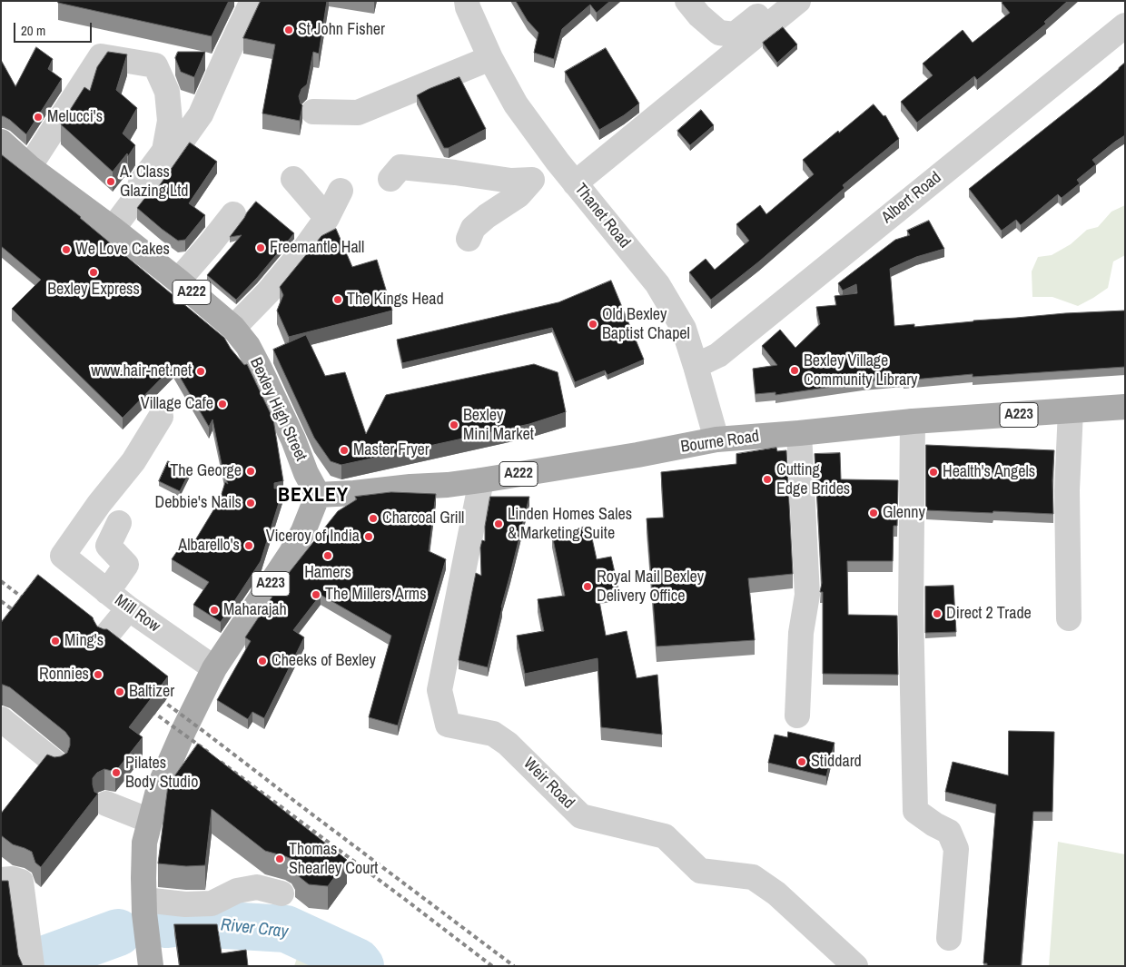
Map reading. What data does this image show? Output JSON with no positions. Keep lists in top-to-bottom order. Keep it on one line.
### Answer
{"streets":{"main road":["A222","Bexley High Street","A223","Bourne Road"],"street":["Albert Road","Thanet Road","Mill Row","Weir Road"]},"crossings":[["Albert Road","Thanet Road"],["Thanet Road","Bourne Road"],["Bexley High Street","A223"],["Bexley High Street","Bourne Road"],["A223","Bourne Road"],["A223","Mill Row"],["Bourne Road","Weir Road"]],"districts":["BEXLEY"],"water":["River Cray"],"places":["St John Fisher","Melucci's","A. Class Glazing Ltd","Freemantle Hall","We Love Cakes","Bexley Express","The Kings Head","Old Bexley Baptist Chapel","Bexley Village Community Library","www.hair-net.net","Village Cafe","Bexley Mini Market","Master Fryer","The George","Health's Angels","Cutting Edge Brides","Debbie's Nails","Glenny","Charcoal Grill","Linden Homes Sales & Marketing Suite","Viceroy of India","Albarello's","Hamers","Royal Mail Bexley Delivery Office","The Millers Arms","Maharajah","Direct 2 Trade","Ming's","Cheeks of Bexley","Ronnies","Baltizer","Stiddard","Pilates Body Studio","Thomas Shearley Court"],"scale_bar":"20 m"}
